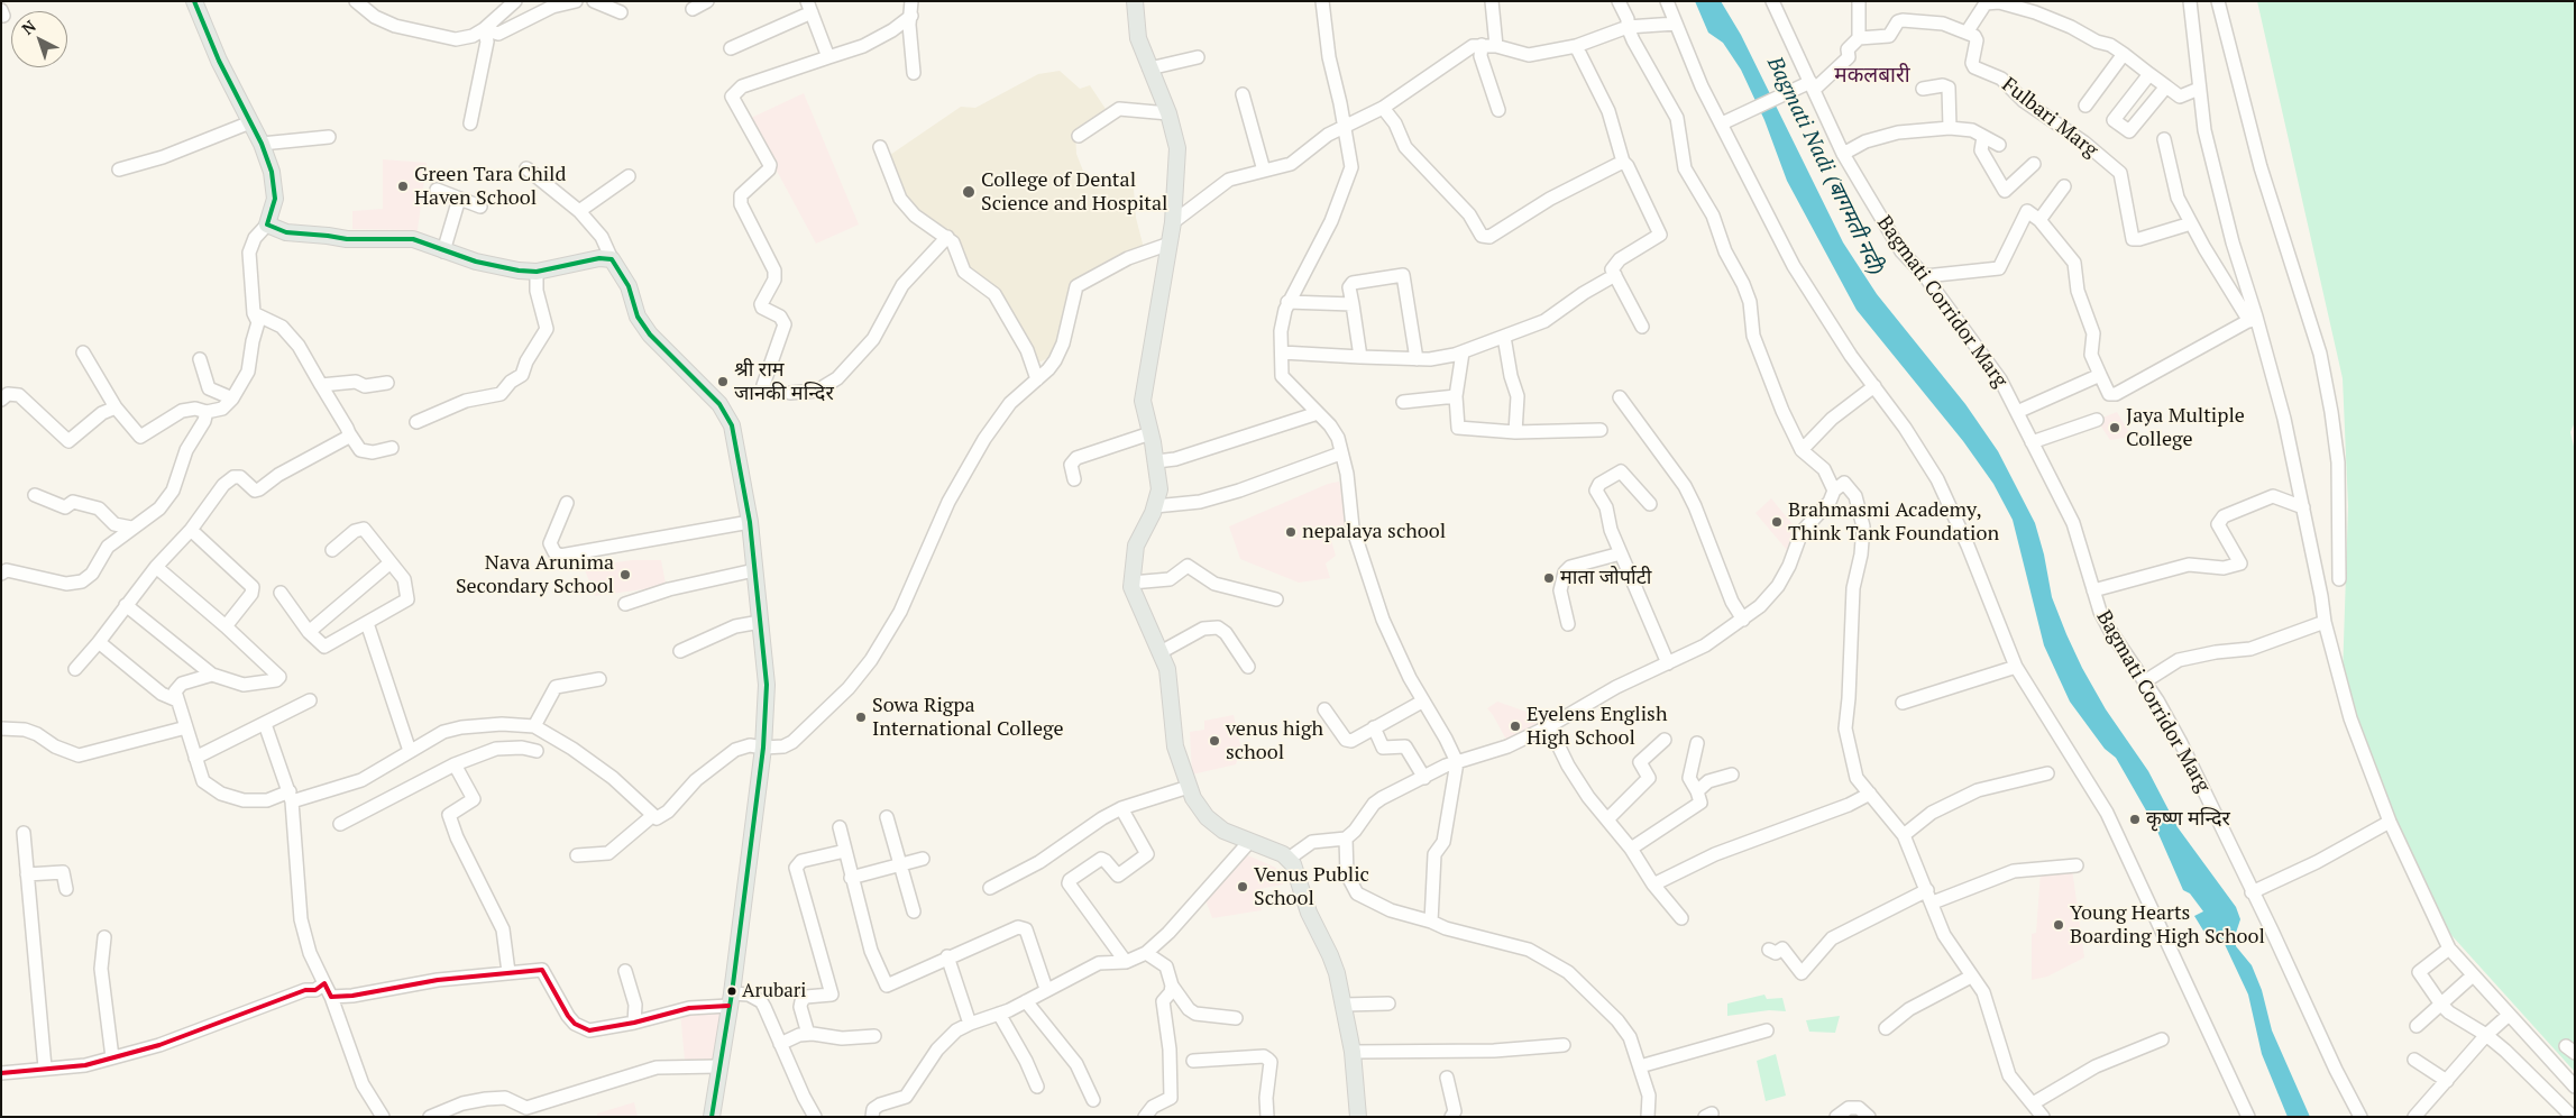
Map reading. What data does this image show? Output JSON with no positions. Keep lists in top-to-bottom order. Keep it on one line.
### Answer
{"streets":{"street":["Fulbari Marg","Bagmati Corridor Marg"]},"districts":["मकलबारी"],"water":["Bagmati Nadi (बागमती नदी)"],"places":["Green Tara Child Haven School","College of Dental Science and Hospital","श्री राम जानकी मन्दिर","Jaya Multiple College","Brahmasmi Academy, Think Tank Foundation","nepalaya school","Nava Arunima Secondary School","माता जोर्पाटी","Sowa Rigpa International College","Eyelens English High School","venus high school","कृष्ण मन्दिर","Venus Public School","Young Hearts Boarding High School","Arubari"],"north":"top left"}
